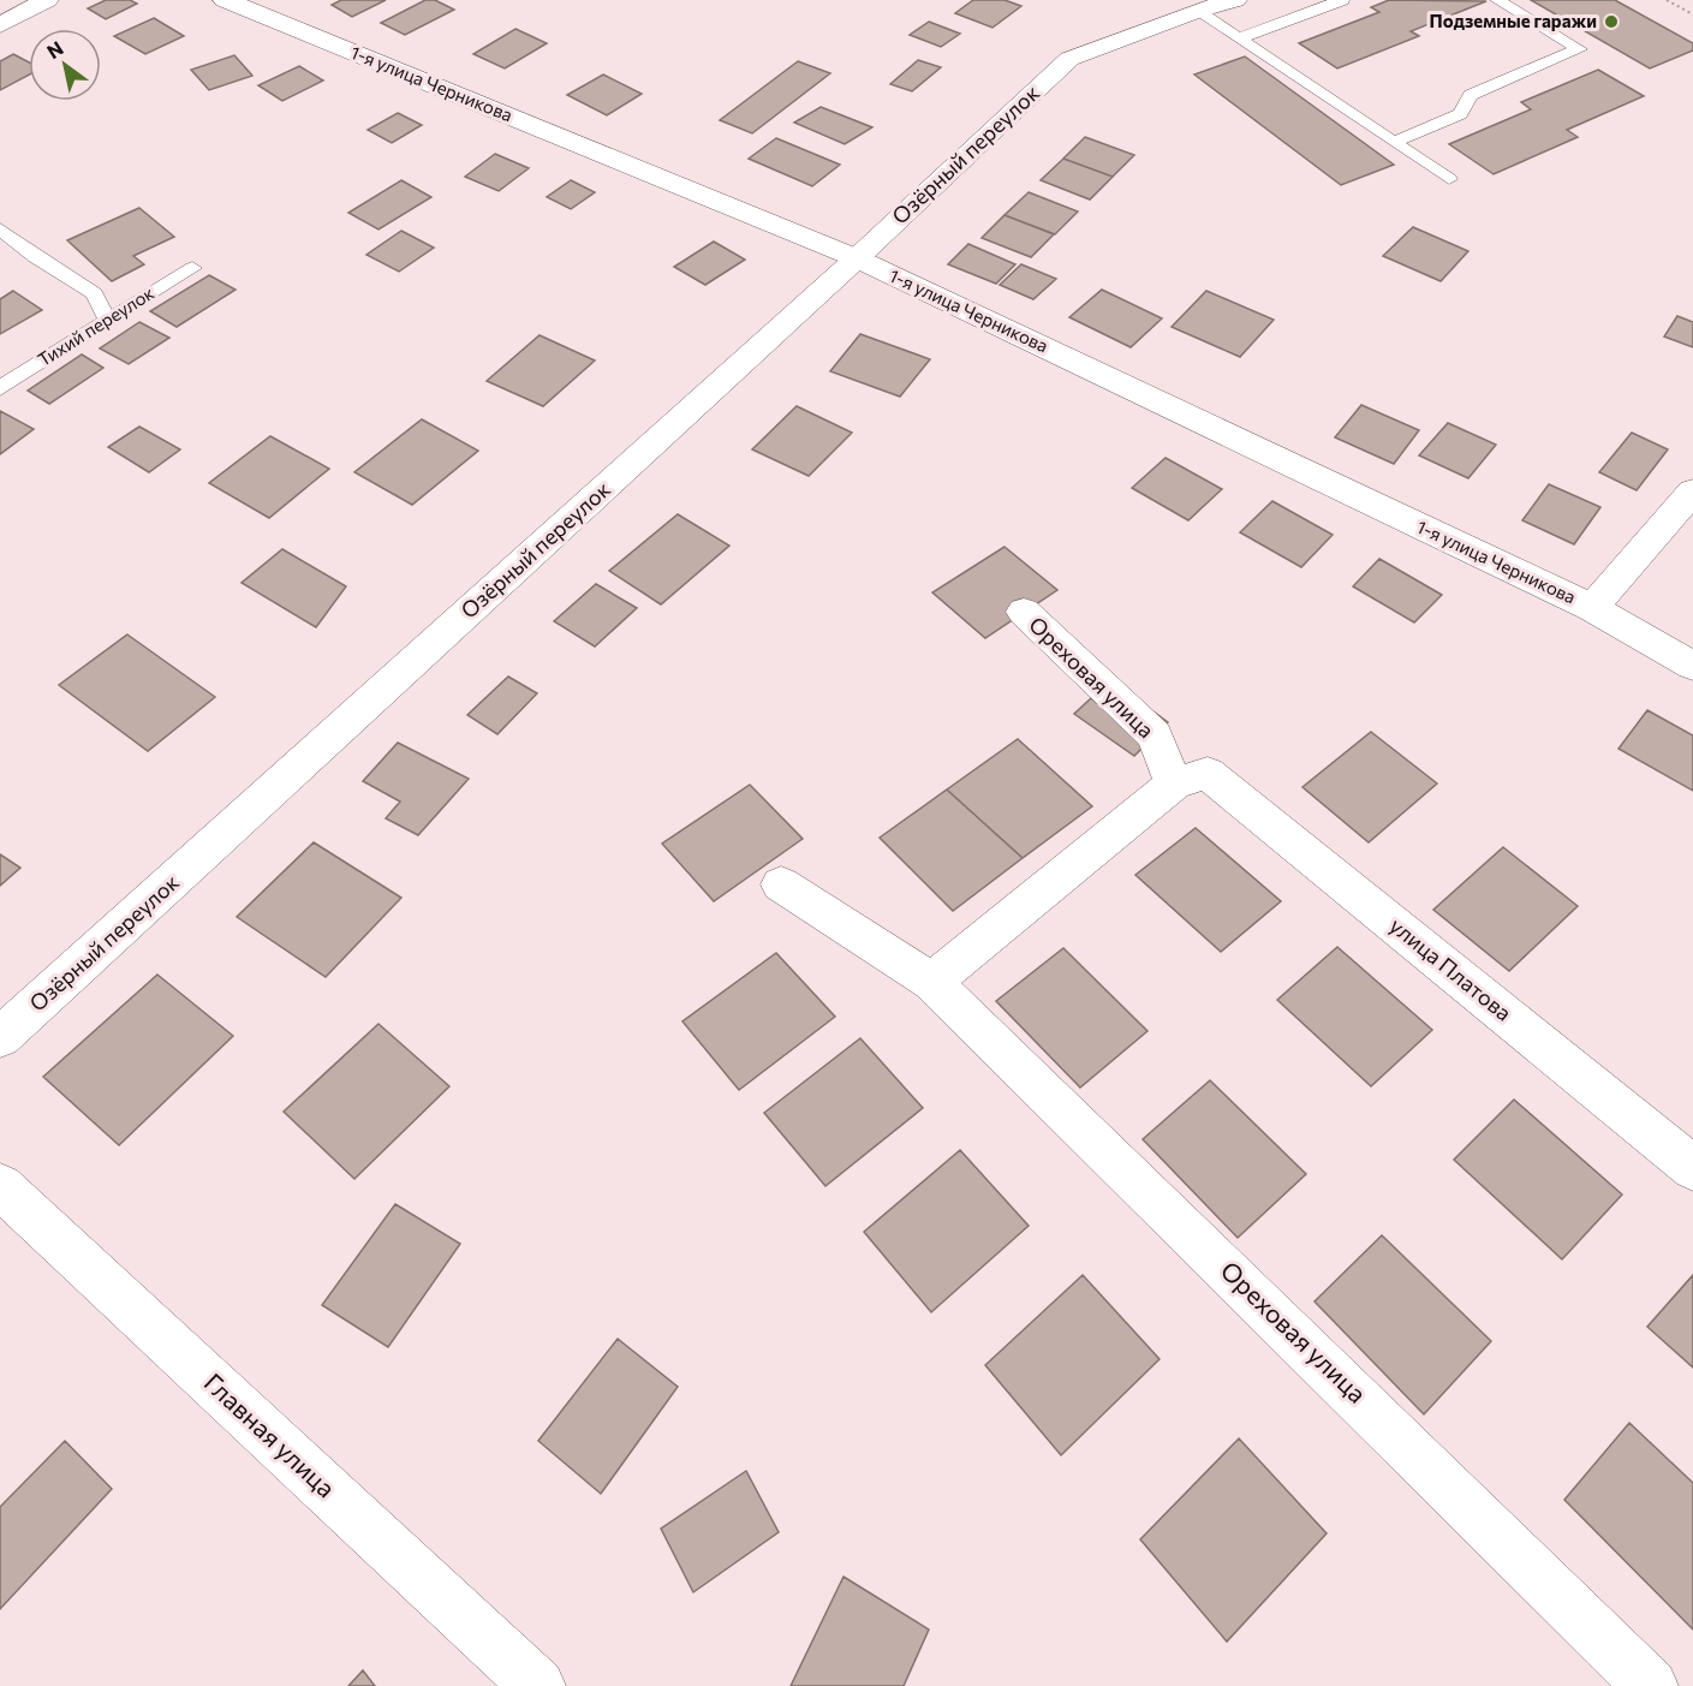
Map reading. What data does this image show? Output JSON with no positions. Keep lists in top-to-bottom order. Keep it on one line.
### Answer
{"streets":{"street":["1-я улица Черникова","Озёрный переулок","Ореховая улица","улица Платова","Главная улица"],"lane":["Тихий переулок"]},"crossings":[["1-я улица Черникова","Озёрный переулок"],["Ореховая улица","улица Платова"]],"places":["Подземные гаражи"],"north":"top left"}
